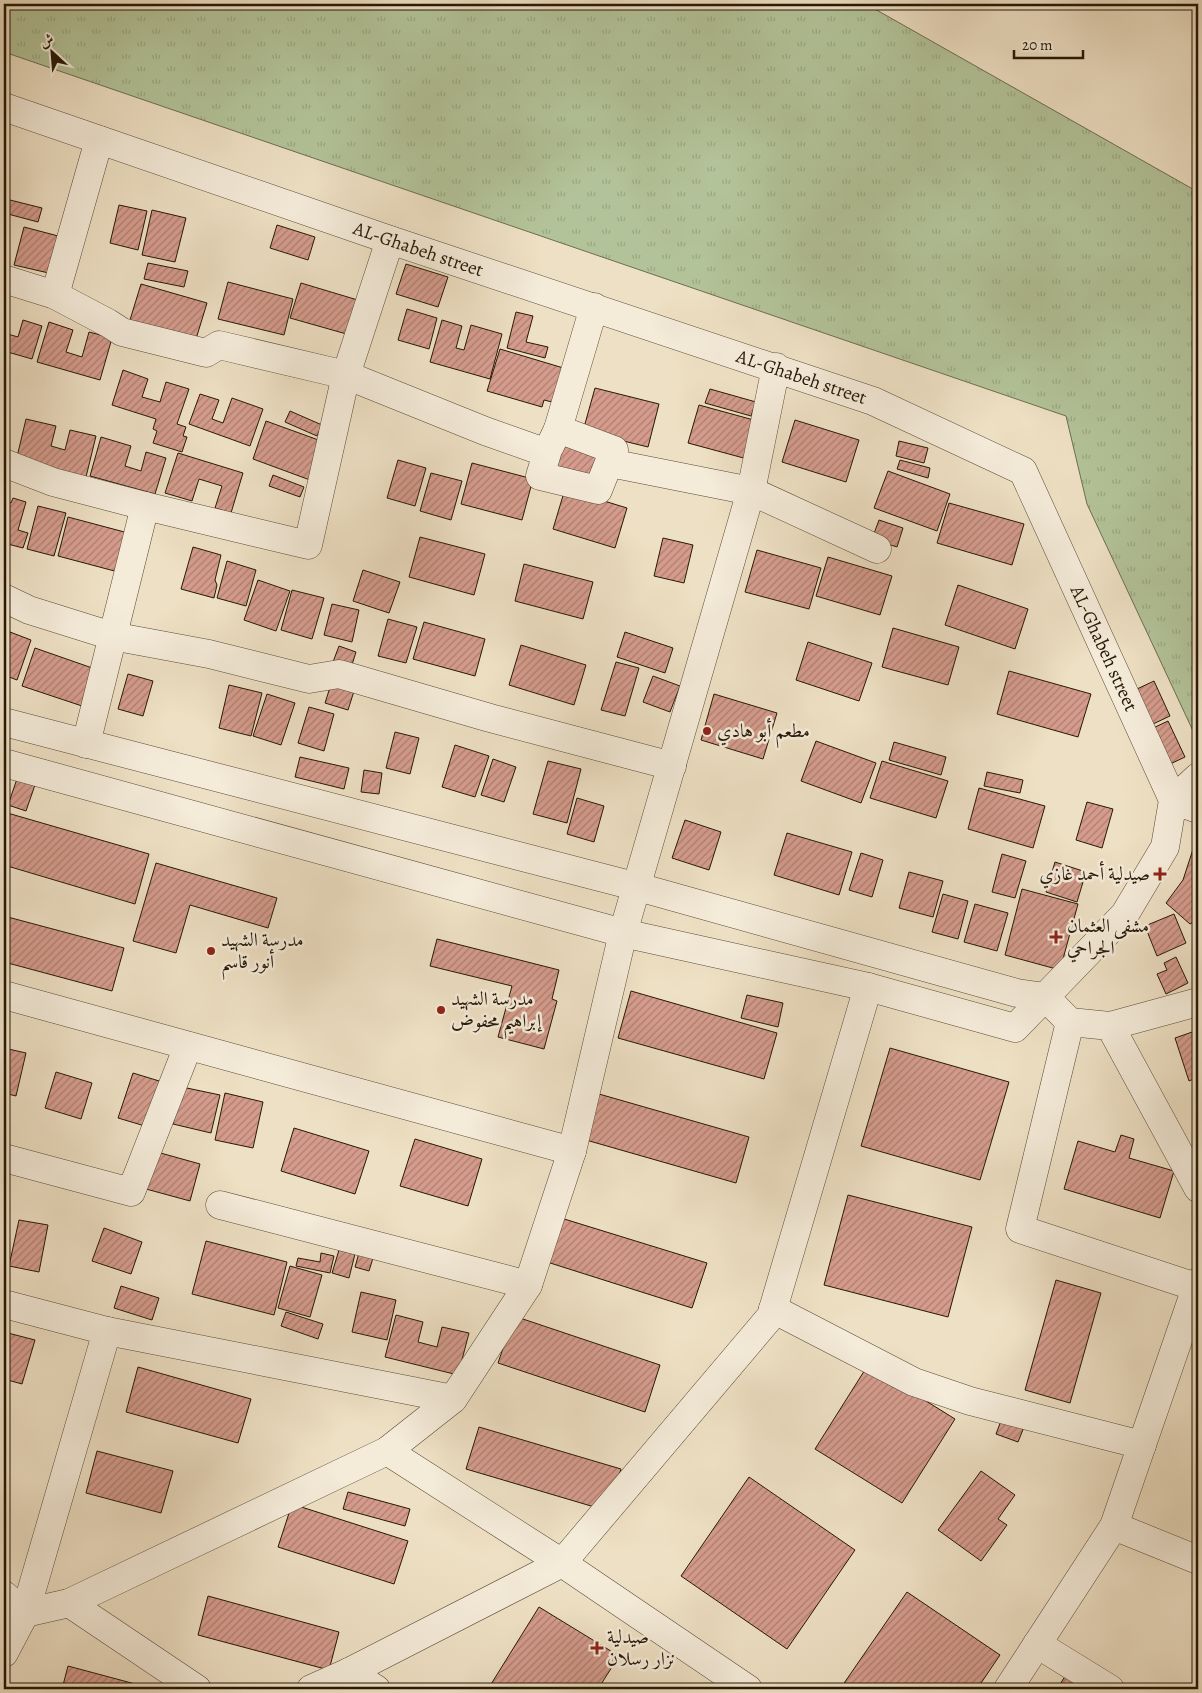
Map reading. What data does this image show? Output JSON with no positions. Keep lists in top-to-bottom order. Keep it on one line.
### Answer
{"streets":{"street":["AL-Ghabeh street"]},"places":{"other":["مطعم أبو هادي","مدرسة الشهيد أنور قاسم","مدرسة الشهيد إبراهيم محفوض"],"health":["صيدلية أحمد غازي","مشفى العثمان الجراحي","صيدلية نزار رسلان"]},"scale_bar":"20 m","north":"top left"}
